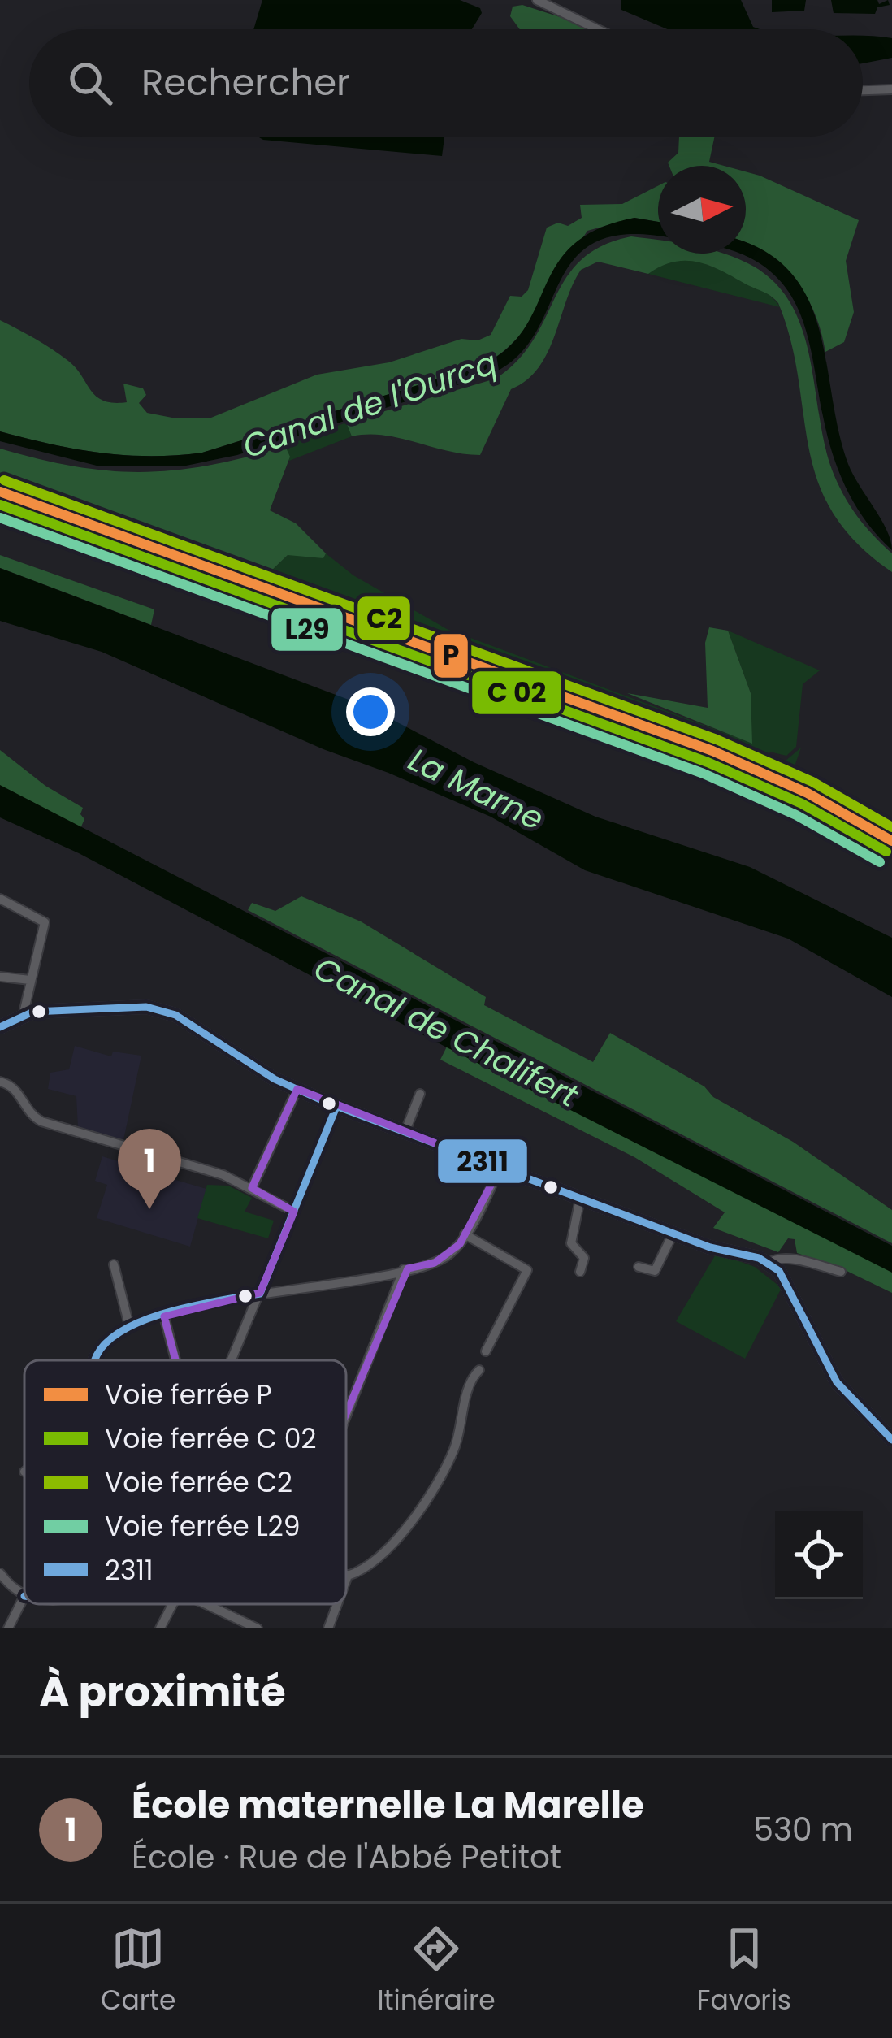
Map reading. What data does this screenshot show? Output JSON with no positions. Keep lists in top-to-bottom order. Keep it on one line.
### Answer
{"water":["Canal de l'Ourcq","La Marne","Canal de Chalifert"],"lines":["rail line C2","rail line P","rail line L29","transit line 2311"],"legend":["Voie ferrée P","Voie ferrée C 02","Voie ferrée C2","Voie ferrée L29","2311"],"north":"right","page":{"search":"Rechercher","pins":"1","heading":"À proximité","list":[{"mark":"1","name":"École maternelle La Marelle","note":"École · Rue de l'Abbé Petitot","value":"530 m"}],"nav":["Carte","Itinéraire","Favoris"]}}
